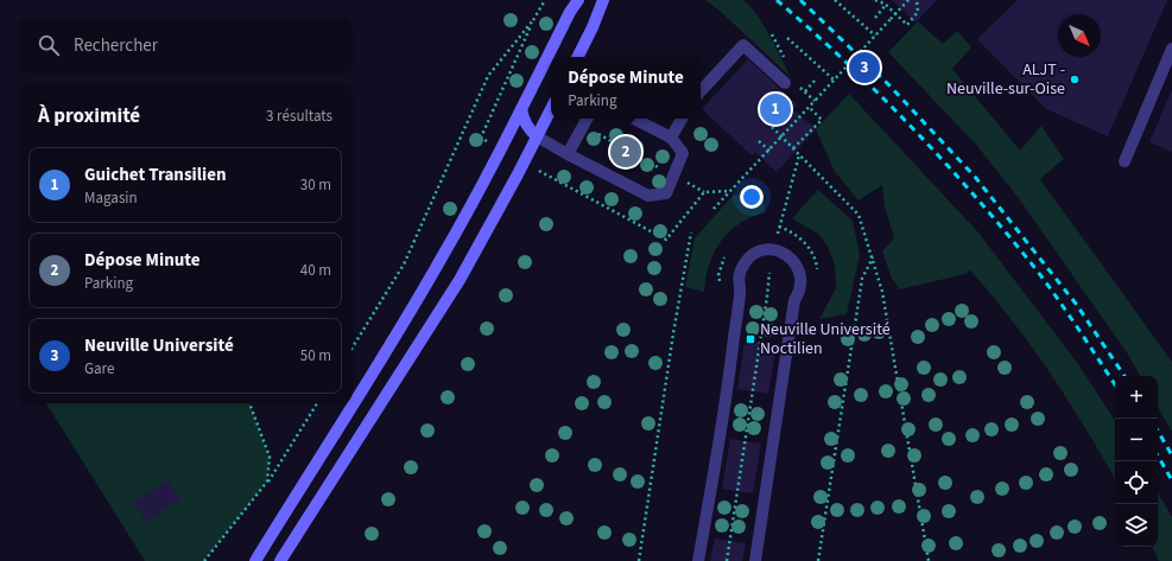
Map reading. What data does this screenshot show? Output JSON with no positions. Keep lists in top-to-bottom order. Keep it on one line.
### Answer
{"places":{"other":["ALJT - Neuville-sur-Oise"],"transit":["Neuville Université Noctilien"]},"north":"bottom right","page":{"search":"Rechercher","pins":["3","1","2"],"popup":["Dépose Minute","Parking"],"heading":["À proximité","3 résultats"],"list":[{"mark":"1","name":"Guichet Transilien","note":"Magasin","value":"30 m"},{"mark":"2","name":"Dépose Minute","note":"Parking","value":"40 m"},{"mark":"3","name":"Neuville Université","note":"Gare","value":"50 m"}],"map_buttons":["+","−"]}}
